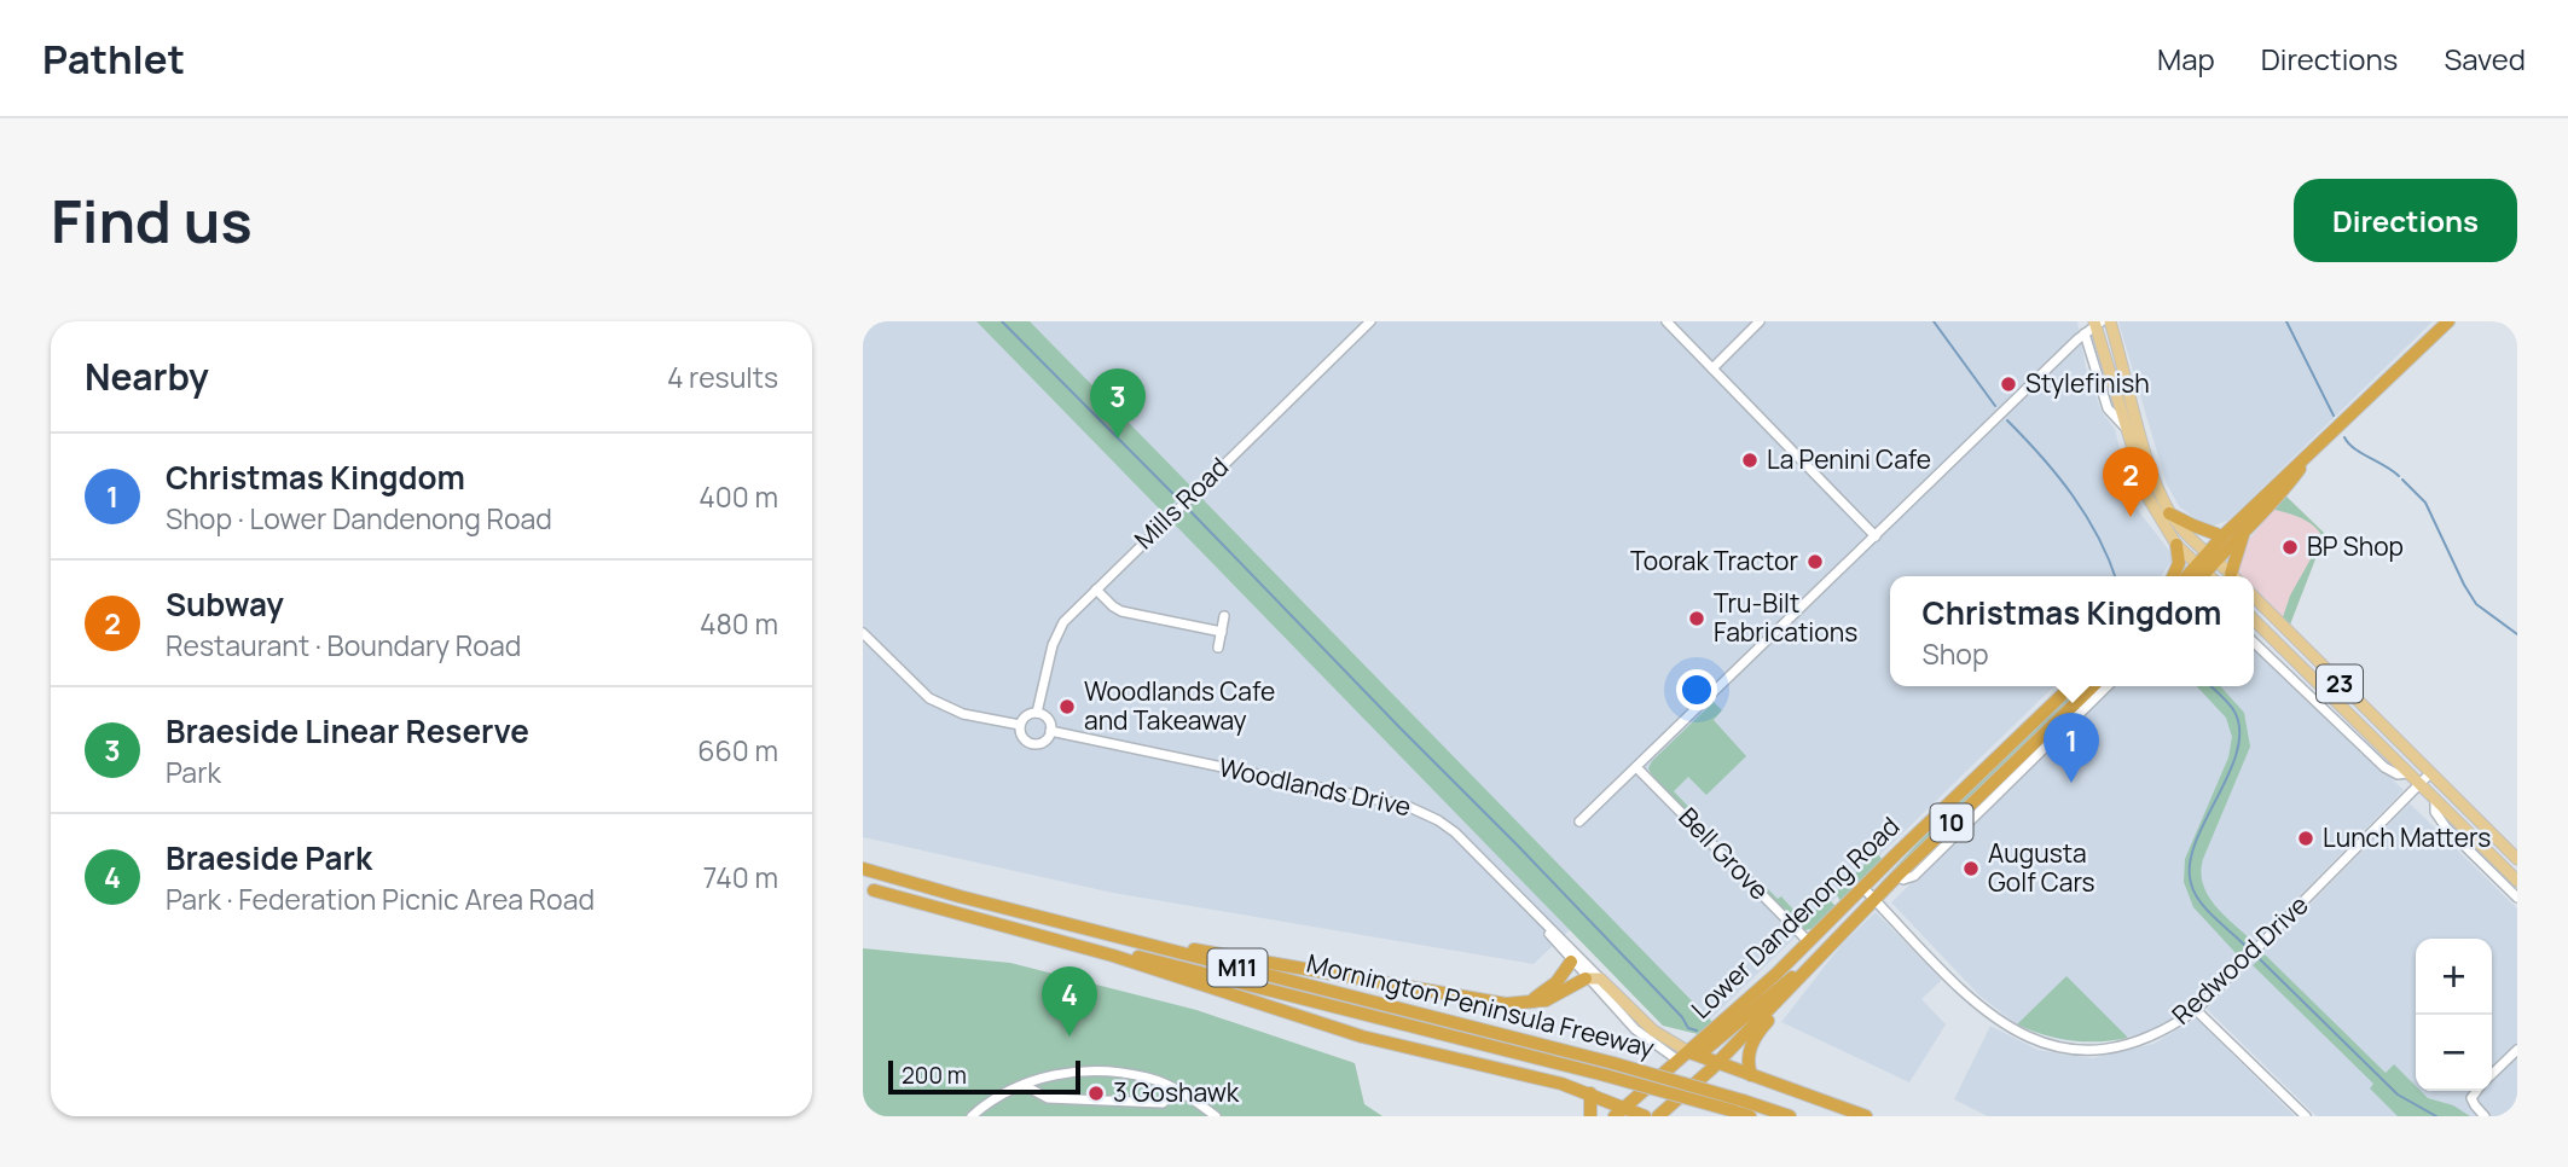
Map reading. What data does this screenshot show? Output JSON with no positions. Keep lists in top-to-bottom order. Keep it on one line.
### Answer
{"streets":{"highway":["10","Lower Dandenong Road","M11","Mornington Peninsula Freeway"],"main road":["23","Woodlands Drive"],"street":["Mills Road","Bell Grove","Redwood Drive"]},"crossings":[["Mills Road","Woodlands Drive"],["23","Redwood Drive"],["Woodlands Drive","Lower Dandenong Road"],["Bell Grove","Lower Dandenong Road"],["Lower Dandenong Road","Redwood Drive"]],"places":["Stylefinish","La Penini Cafe","BP Shop","Toorak Tractor","Tru-Bilt Fabrications","Woodlands Cafe and Takeaway","Lunch Matters","Augusta Golf Cars","3 Goshawk"],"scale_bar":"200 m","page":{"header":"Pathlet","nav":["Map","Directions","Saved"],"buttons":"Directions","title":"Find us","heading":["Nearby","4 results"],"pins":["3","2","1","4"],"list":[{"mark":"1","name":"Christmas Kingdom","note":"Shop · Lower Dandenong Road","value":"400 m"},{"mark":"2","name":"Subway","note":"Restaurant · Boundary Road","value":"480 m"},{"mark":"3","name":"Braeside Linear Reserve","note":"Park","value":"660 m"},{"mark":"4","name":"Braeside Park","note":"Park · Federation Picnic Area Road","value":"740 m"}],"popup":["Christmas Kingdom","Shop"],"map_buttons":["+","−"],"scale":"200 m"}}
